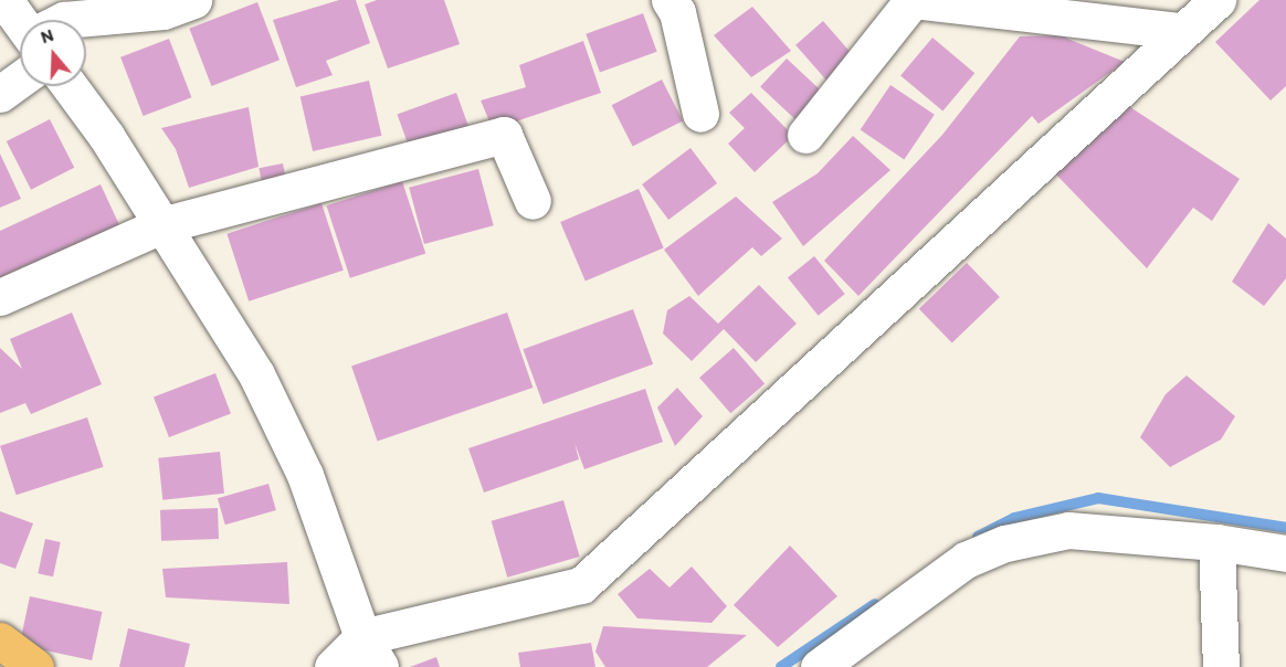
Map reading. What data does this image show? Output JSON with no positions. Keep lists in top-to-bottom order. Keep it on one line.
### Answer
{"north":"top"}
